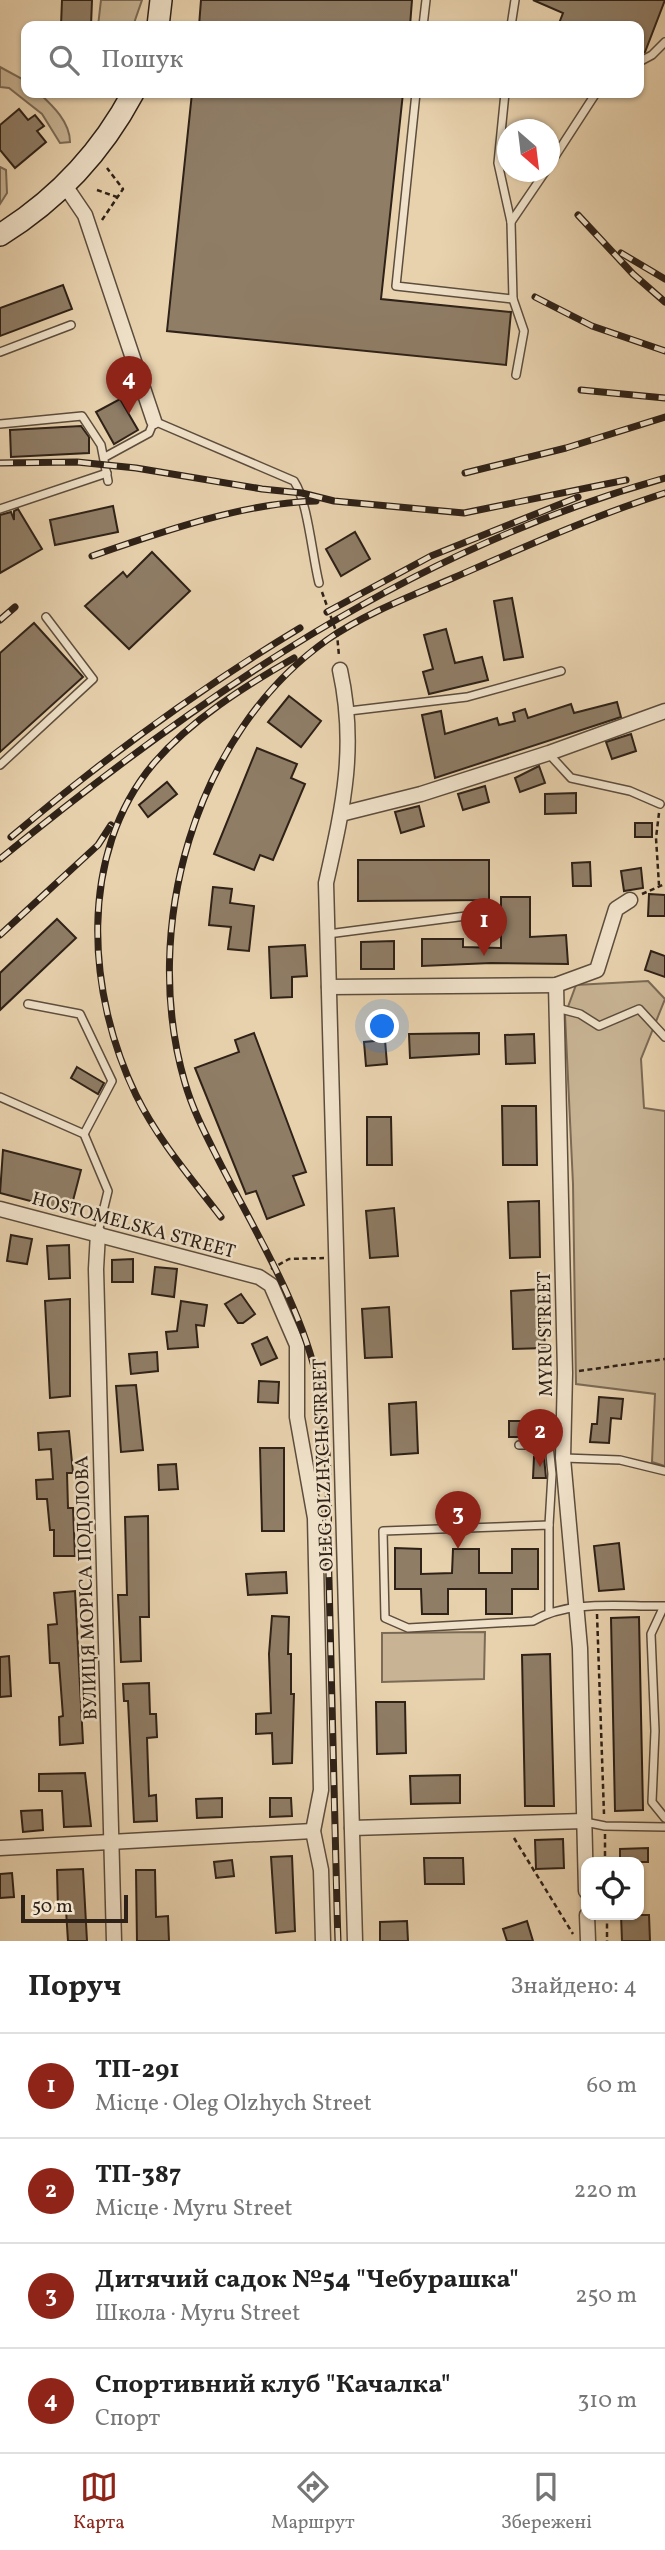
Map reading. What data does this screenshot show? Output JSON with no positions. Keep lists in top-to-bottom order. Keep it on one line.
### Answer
{"streets":{"street":["HOSTOMELSKA STREET","MYRU STREET","OLEG OLZHYCH STREET","ВУЛИЦЯ МОРІСА ПОДОЛОВА"]},"crossings":[["HOSTOMELSKA STREET","OLEG OLZHYCH STREET"],["HOSTOMELSKA STREET","ВУЛИЦЯ МОРІСА ПОДОЛОВА"]],"scale_bar":"50 m","north":"bottom right","page":{"search":"Пошук","pins":["4","1","2","3"],"scale":"50 m","heading":["Поруч","Знайдено: 4"],"list":[{"mark":"1","name":"ТП-291","note":"Місце · Oleg Olzhych Street","value":"60 m"},{"mark":"2","name":"ТП-387","note":"Місце · Myru Street","value":"220 m"},{"mark":"3","name":"Дитячий садок №54 \"Чебурашка\"","note":"Школа · Myru Street","value":"250 m"},{"mark":"4","name":"Спортивний клуб \"Качалка\"","note":"Спорт","value":"310 m"}],"nav":["Карта","Маршрут","Збережені"]}}
